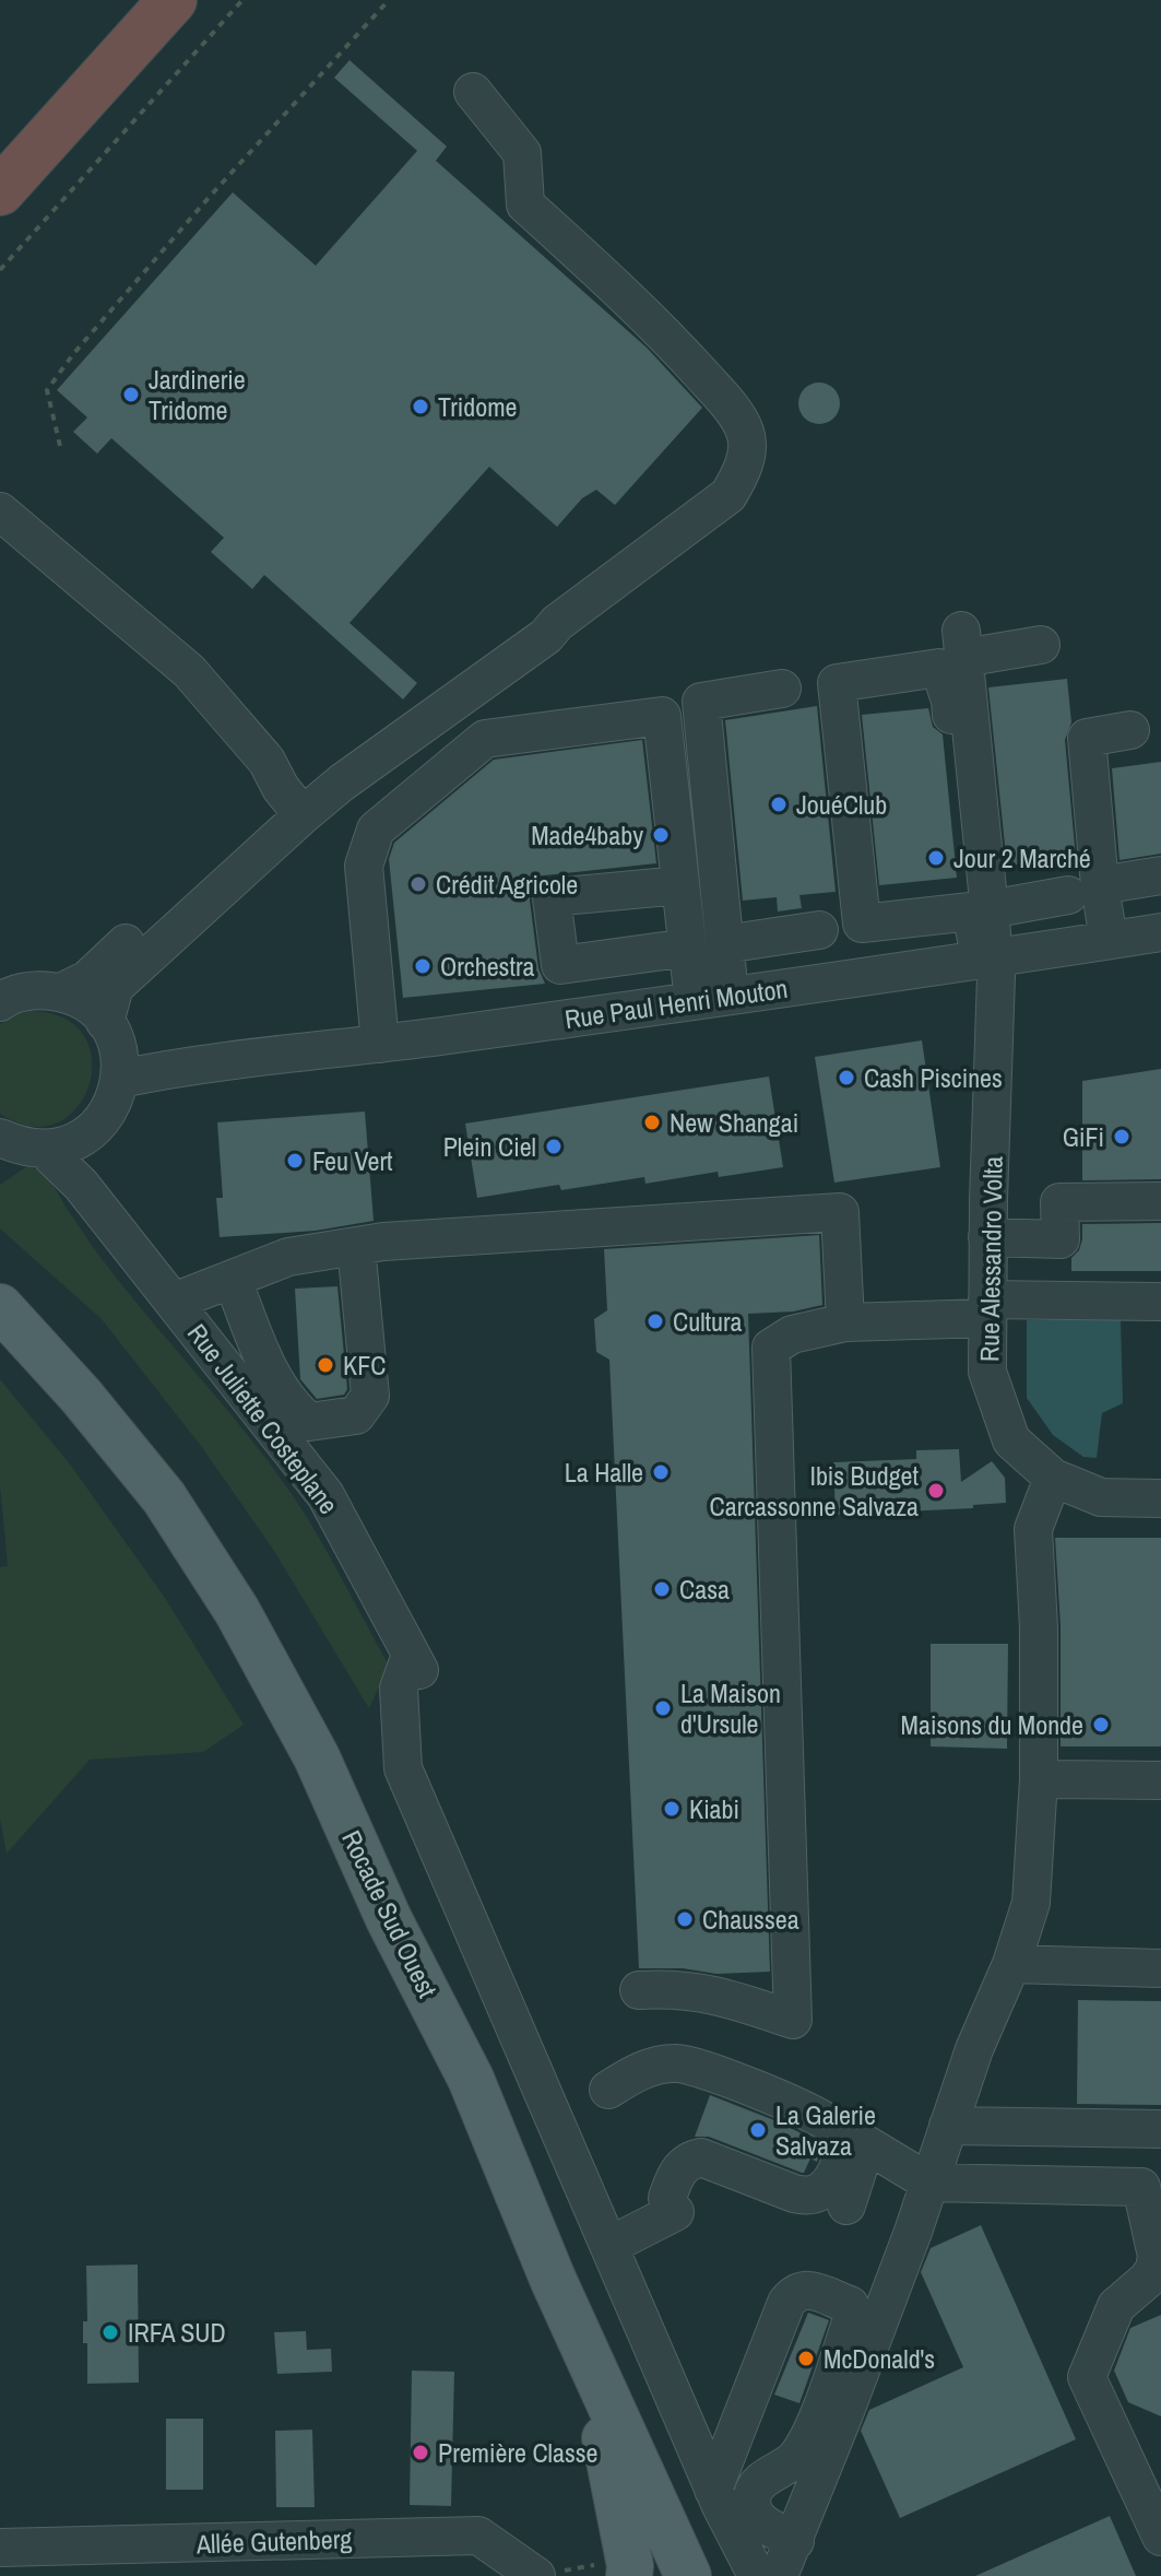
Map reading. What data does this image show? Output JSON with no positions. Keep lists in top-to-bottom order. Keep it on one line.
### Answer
{"streets":{"main road":["Rocade Sud Ouest"],"street":["Rue Paul Henri Mouton","Rue Alessandro Volta","Rue Juliette Costeplane","Allée Gutenberg"]},"crossings":[["Rue Paul Henri Mouton","Rue Alessandro Volta"]],"places":["Jardinerie Tridome","Tridome","JouéClub","Made4baby","Jour 2 Marché","Crédit Agricole","Orchestra","Cash Piscines","New Shangai","GiFi","Plein Ciel","Feu Vert","Cultura","KFC","La Halle","Ibis Budget Carcassonne Salvaza","Casa","La Maison d'Ursule","Maisons du Monde","Kiabi","Chaussea","La Galerie Salvaza","IRFA SUD","McDonald's","Première Classe"]}
